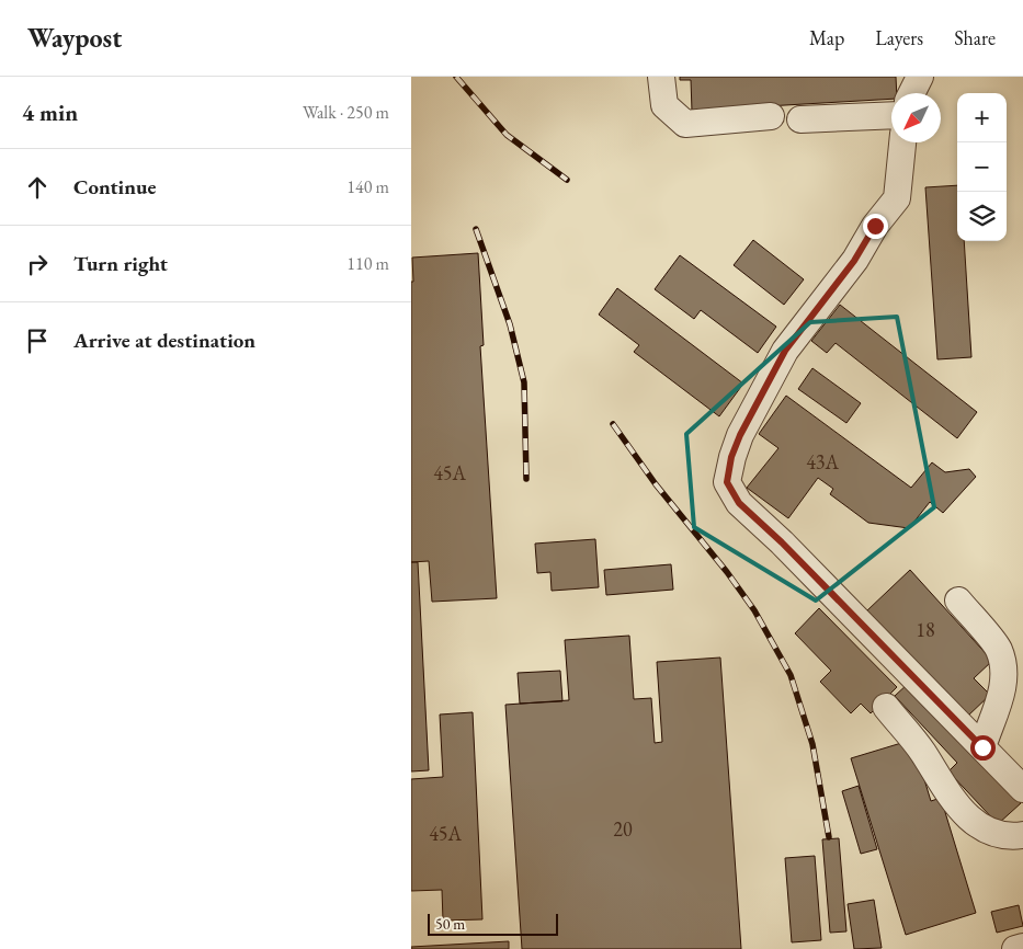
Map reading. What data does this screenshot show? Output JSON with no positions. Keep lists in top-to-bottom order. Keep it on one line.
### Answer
{"house_numbers":["43А","45А","18","20","45А"],"scale_bar":"50 m","north":"bottom left","page":{"header":"Waypost","nav":["Map","Layers","Share"],"heading":["4 min","Walk · 250 m"],"map_buttons":["+","−"],"list":[["Continue","140 m"],["Turn right","110 m"],"Arrive at destination"],"scale":"50 m"}}
